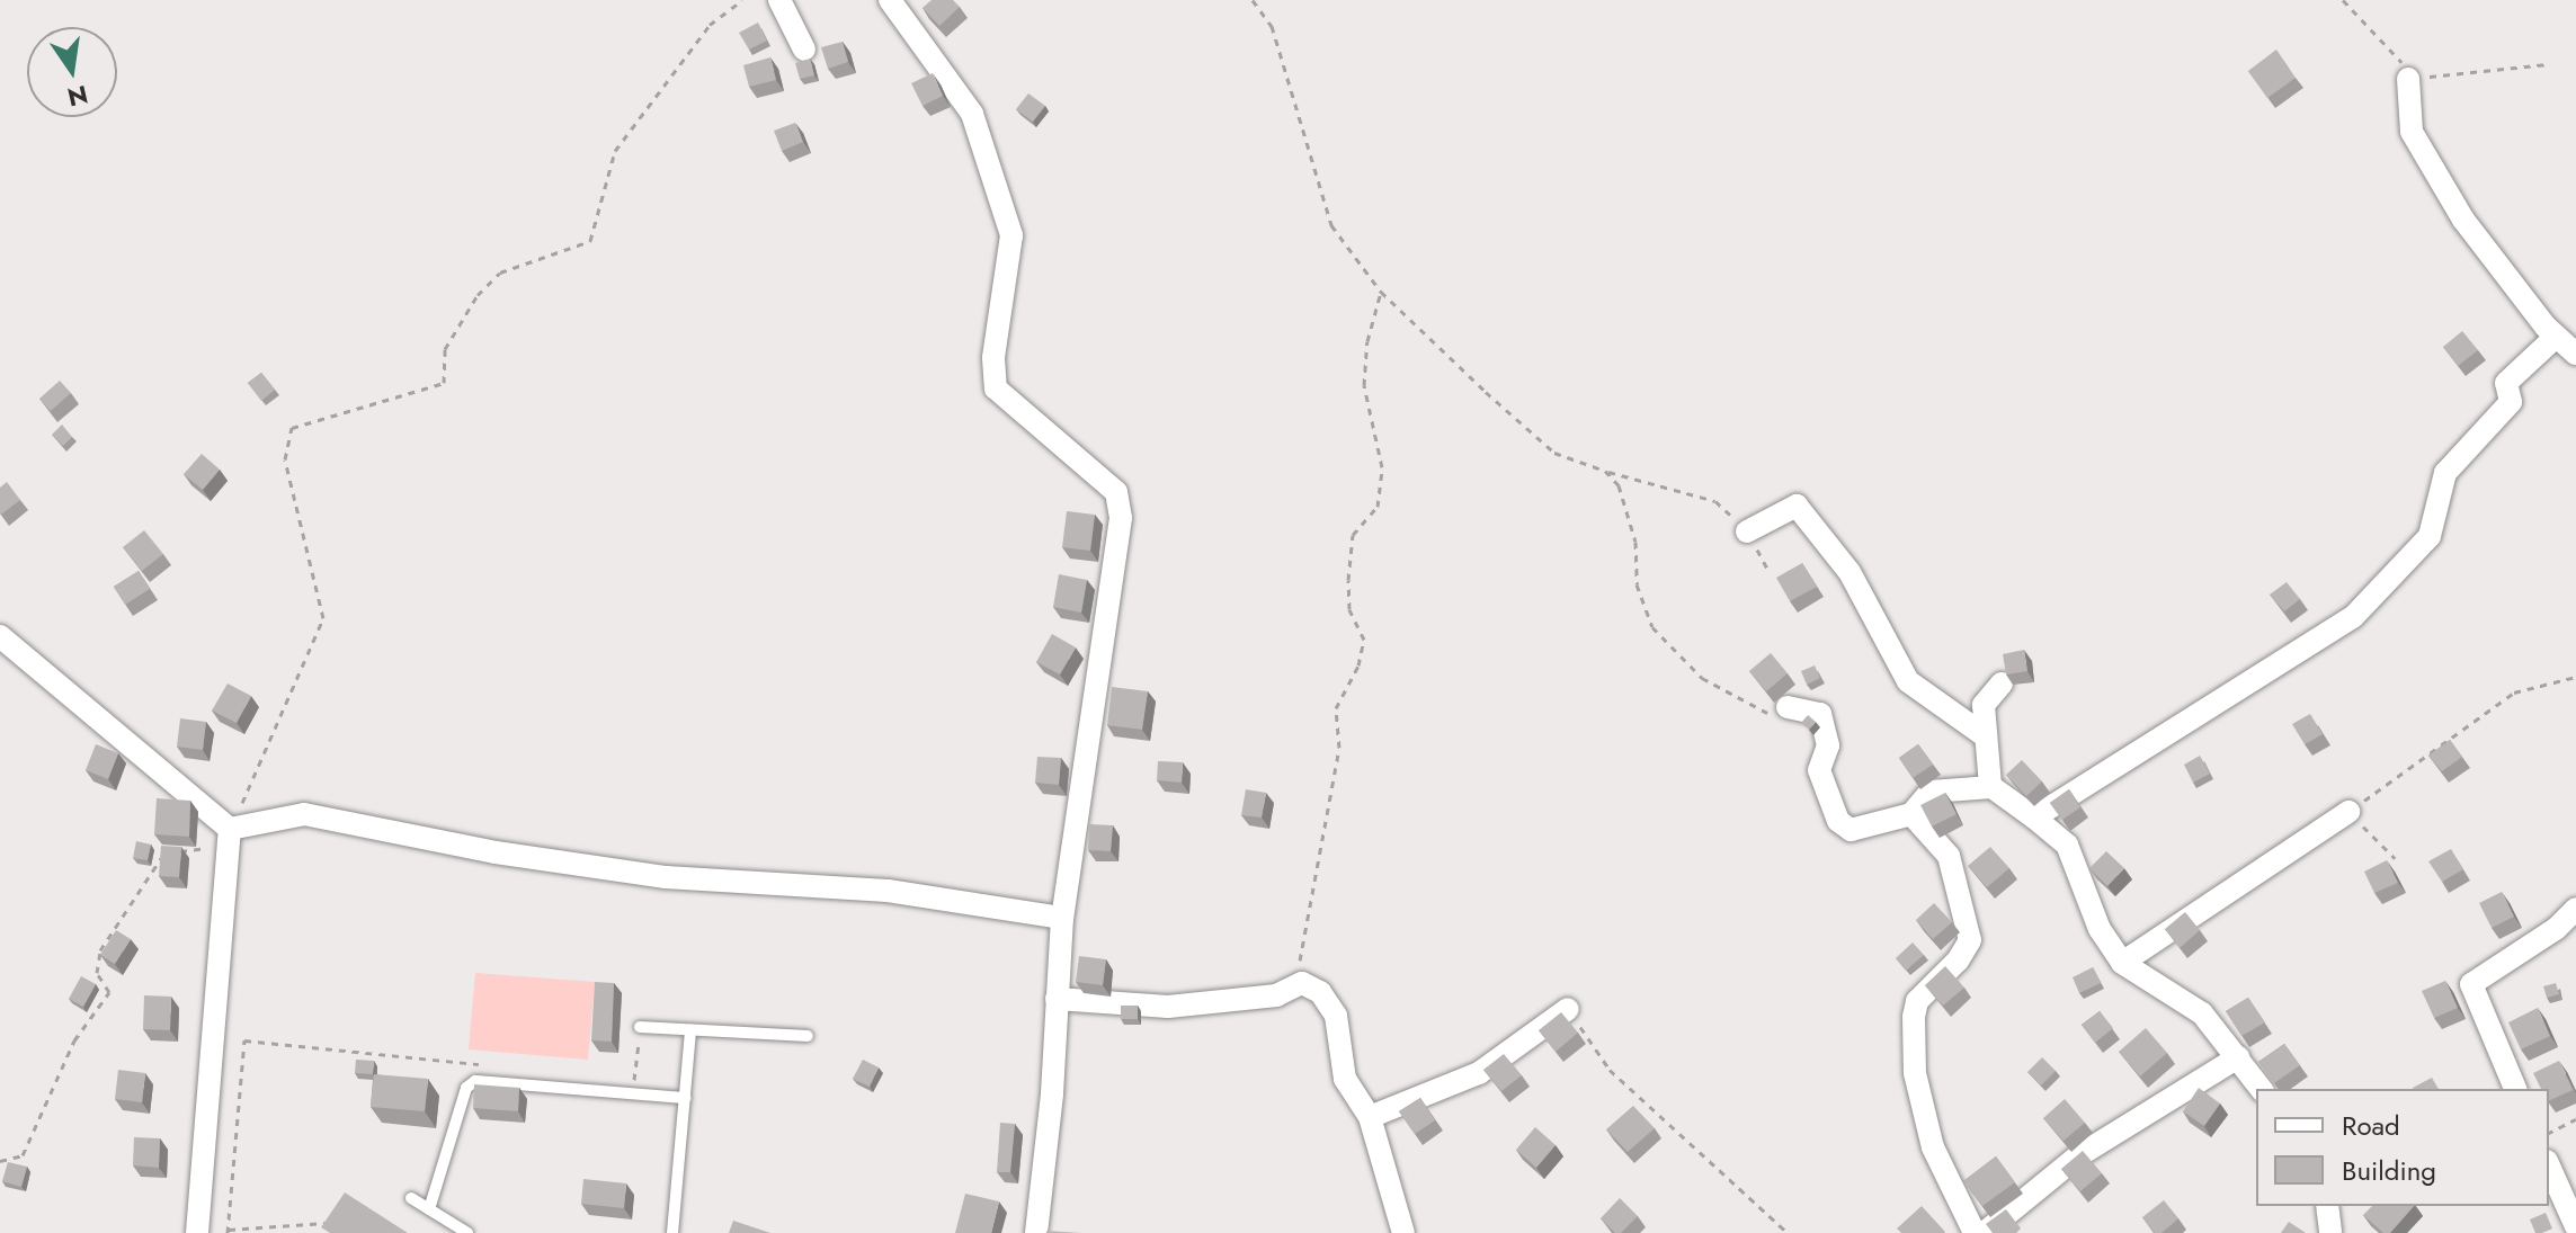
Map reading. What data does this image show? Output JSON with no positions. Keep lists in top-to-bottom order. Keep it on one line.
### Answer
{"legend":["Road","Building"],"north":"bottom"}
